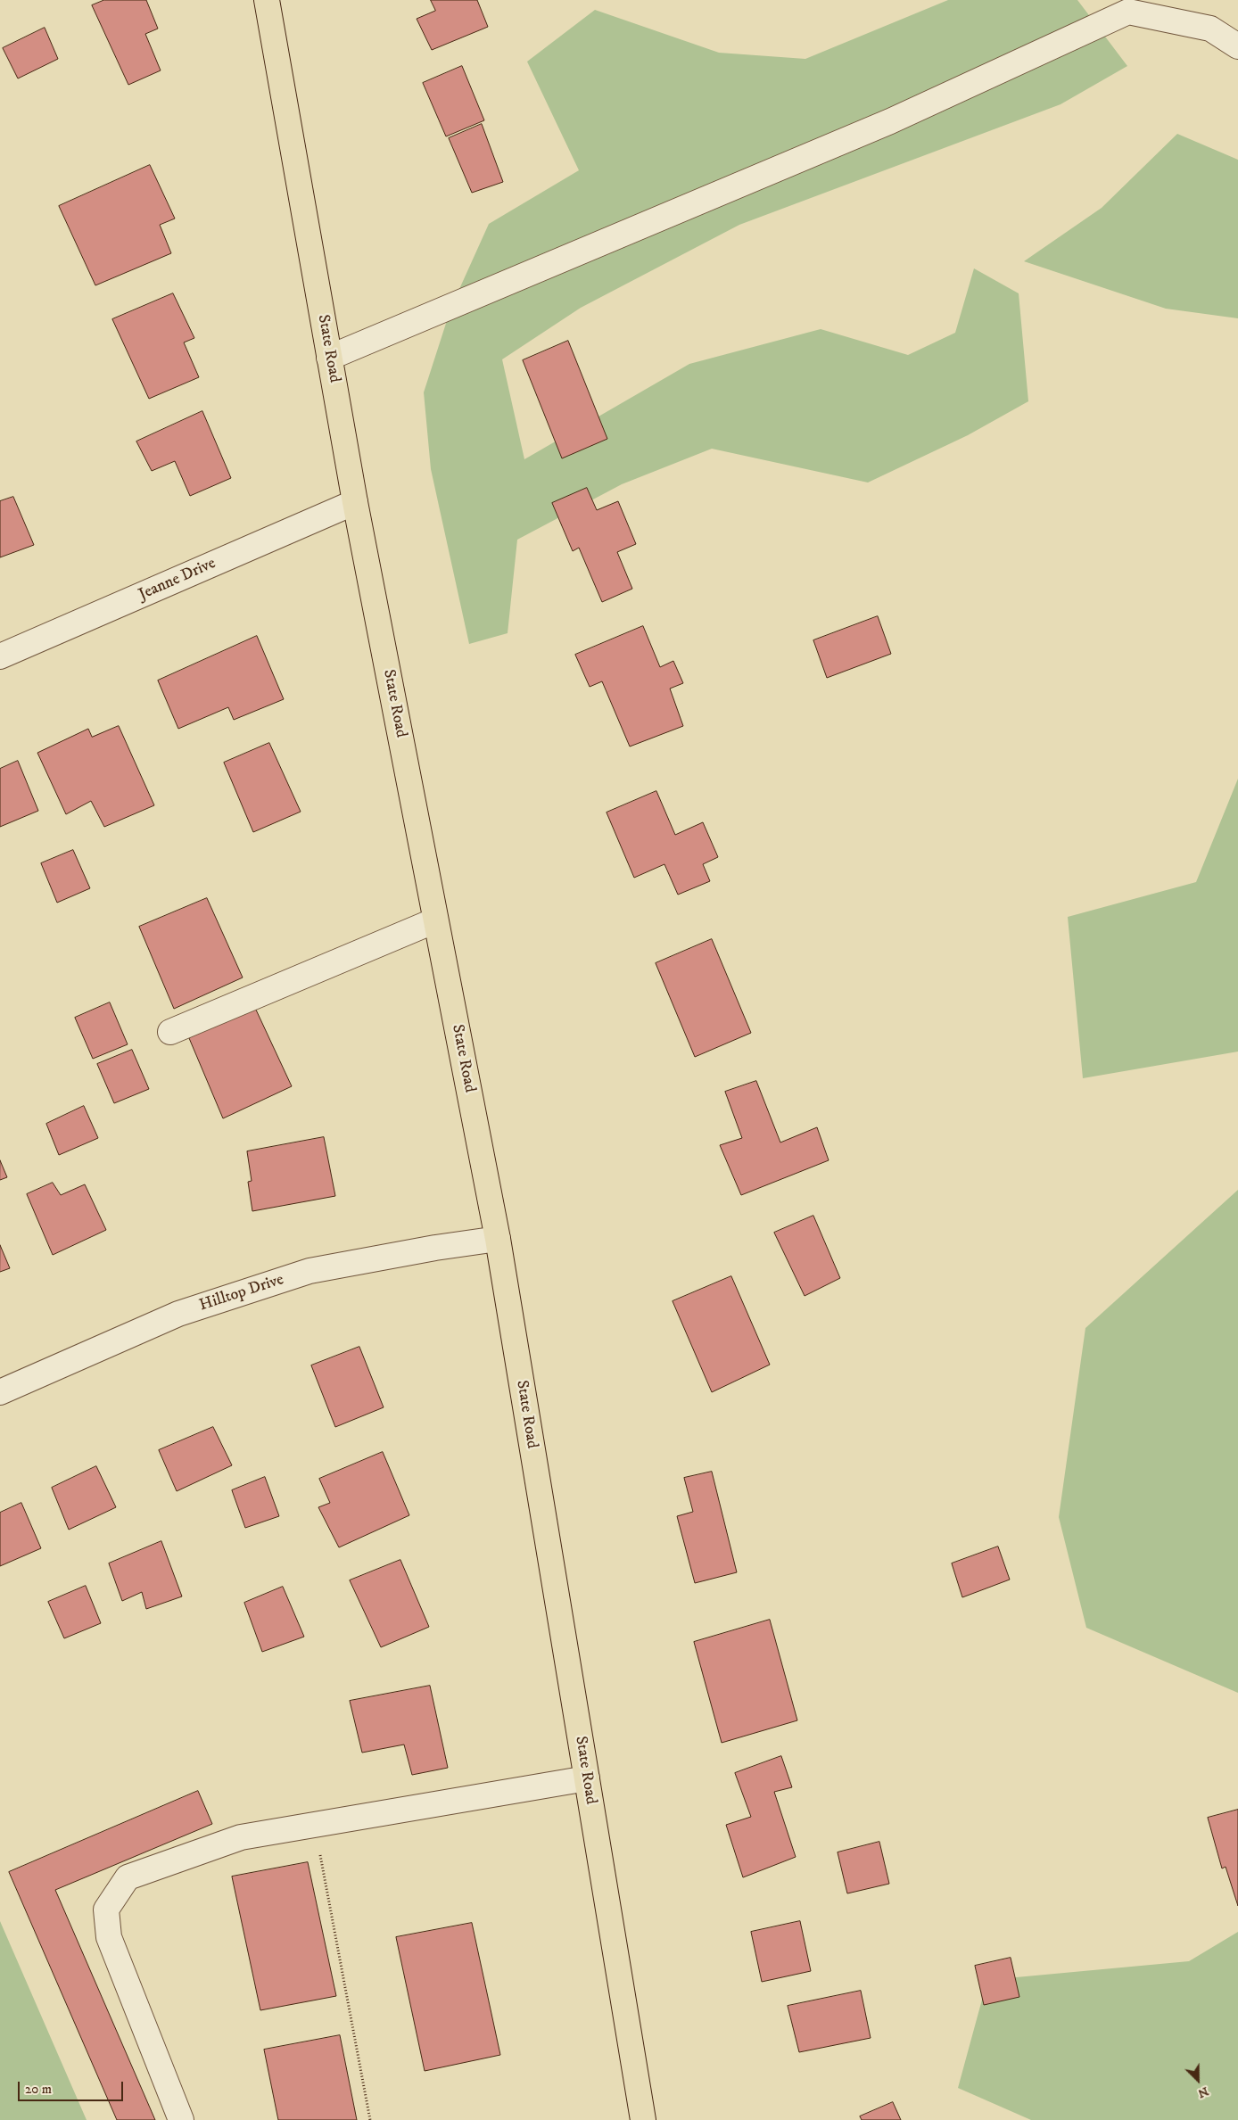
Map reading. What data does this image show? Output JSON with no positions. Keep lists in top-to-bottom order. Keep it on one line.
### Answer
{"streets":{"main road":["State Road"],"street":["Jeanne Drive","Hilltop Drive"]},"crossings":[["State Road","Jeanne Drive"],["State Road","Hilltop Drive"]],"scale_bar":"20 m","north":"bottom right"}
